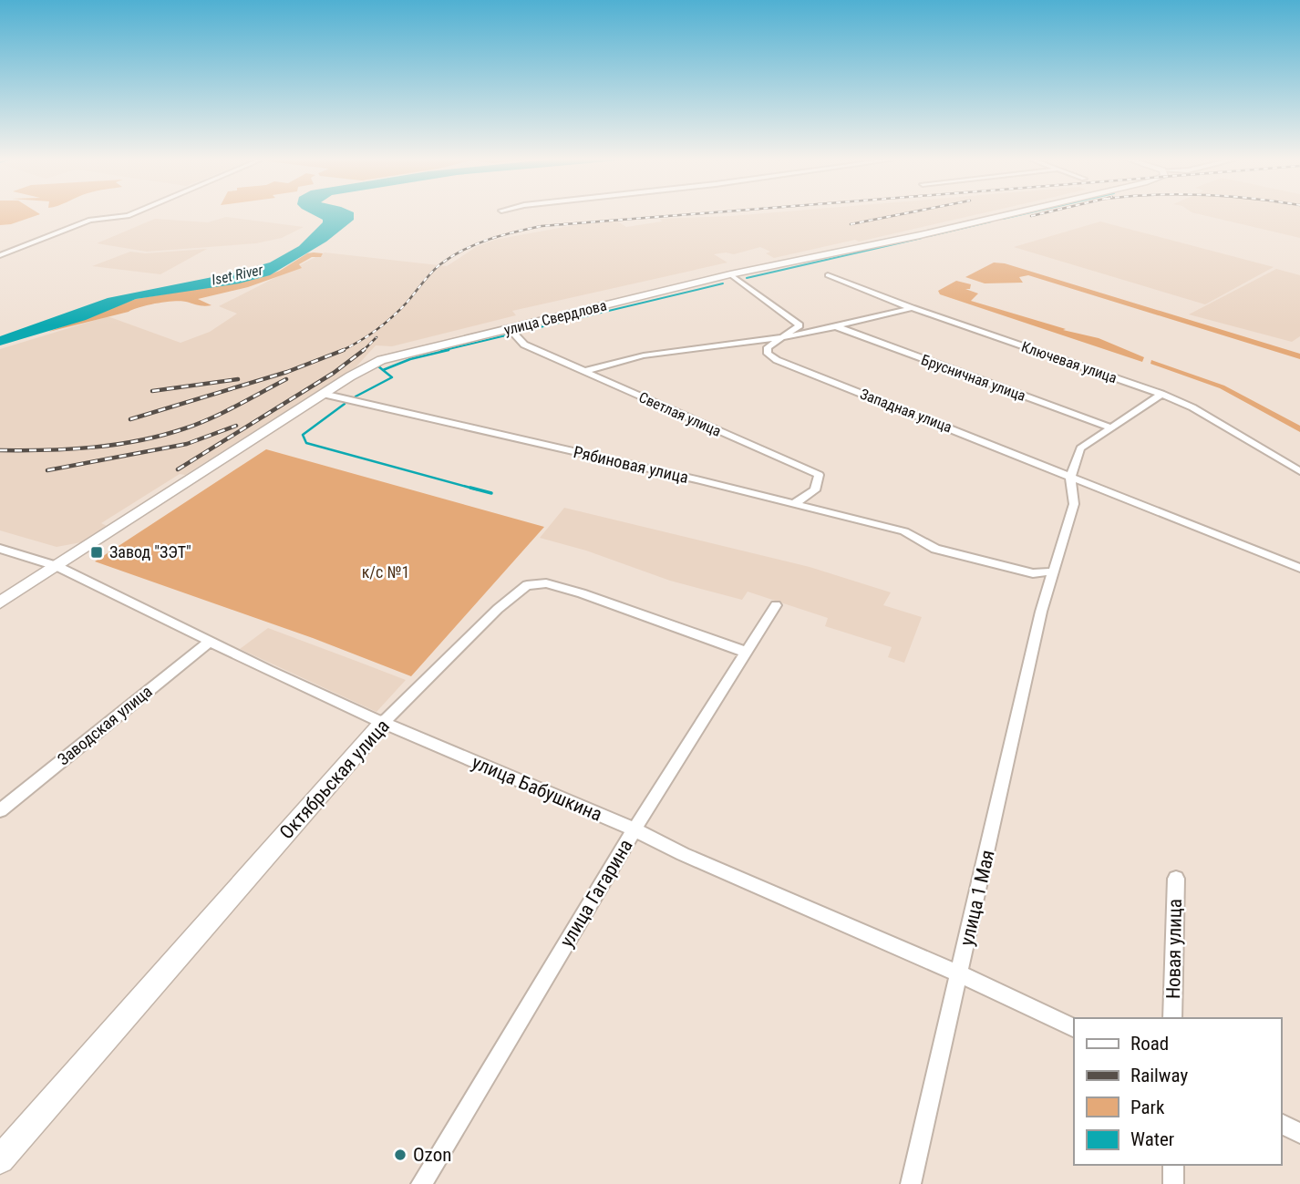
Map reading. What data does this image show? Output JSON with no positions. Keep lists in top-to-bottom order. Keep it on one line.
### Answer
{"streets":{"main road":["улица Свердлова","Октябрьская улица"],"street":["Ключевая улица","Брусничная улица","Западная улица","Светлая улица","Рябиновая улица","Заводская улица","улица Бабушкина","улица Гагарина","улица 1 Мая","Новая улица"]},"crossings":[["улица Свердлова","Западная улица"],["улица Свердлова","Светлая улица"],["улица Свердлова","Рябиновая улица"],["улица Свердлова","улица Бабушкина"],["Западная улица","улица 1 Мая"],["Светлая улица","Рябиновая улица"],["Рябиновая улица","улица 1 Мая"],["Заводская улица","улица Бабушкина"],["Октябрьская улица","улица Бабушкина"],["Октябрьская улица","улица Гагарина"],["улица Бабушкина","улица Гагарина"],["улица Бабушкина","улица 1 Мая"]],"water":["Iset River"],"parks":["к/с №1"],"places":{"transit":["Завод \"ЗЭТ\""],"other":["Ozon"]},"legend":["Road","Railway","Park","Water"]}
